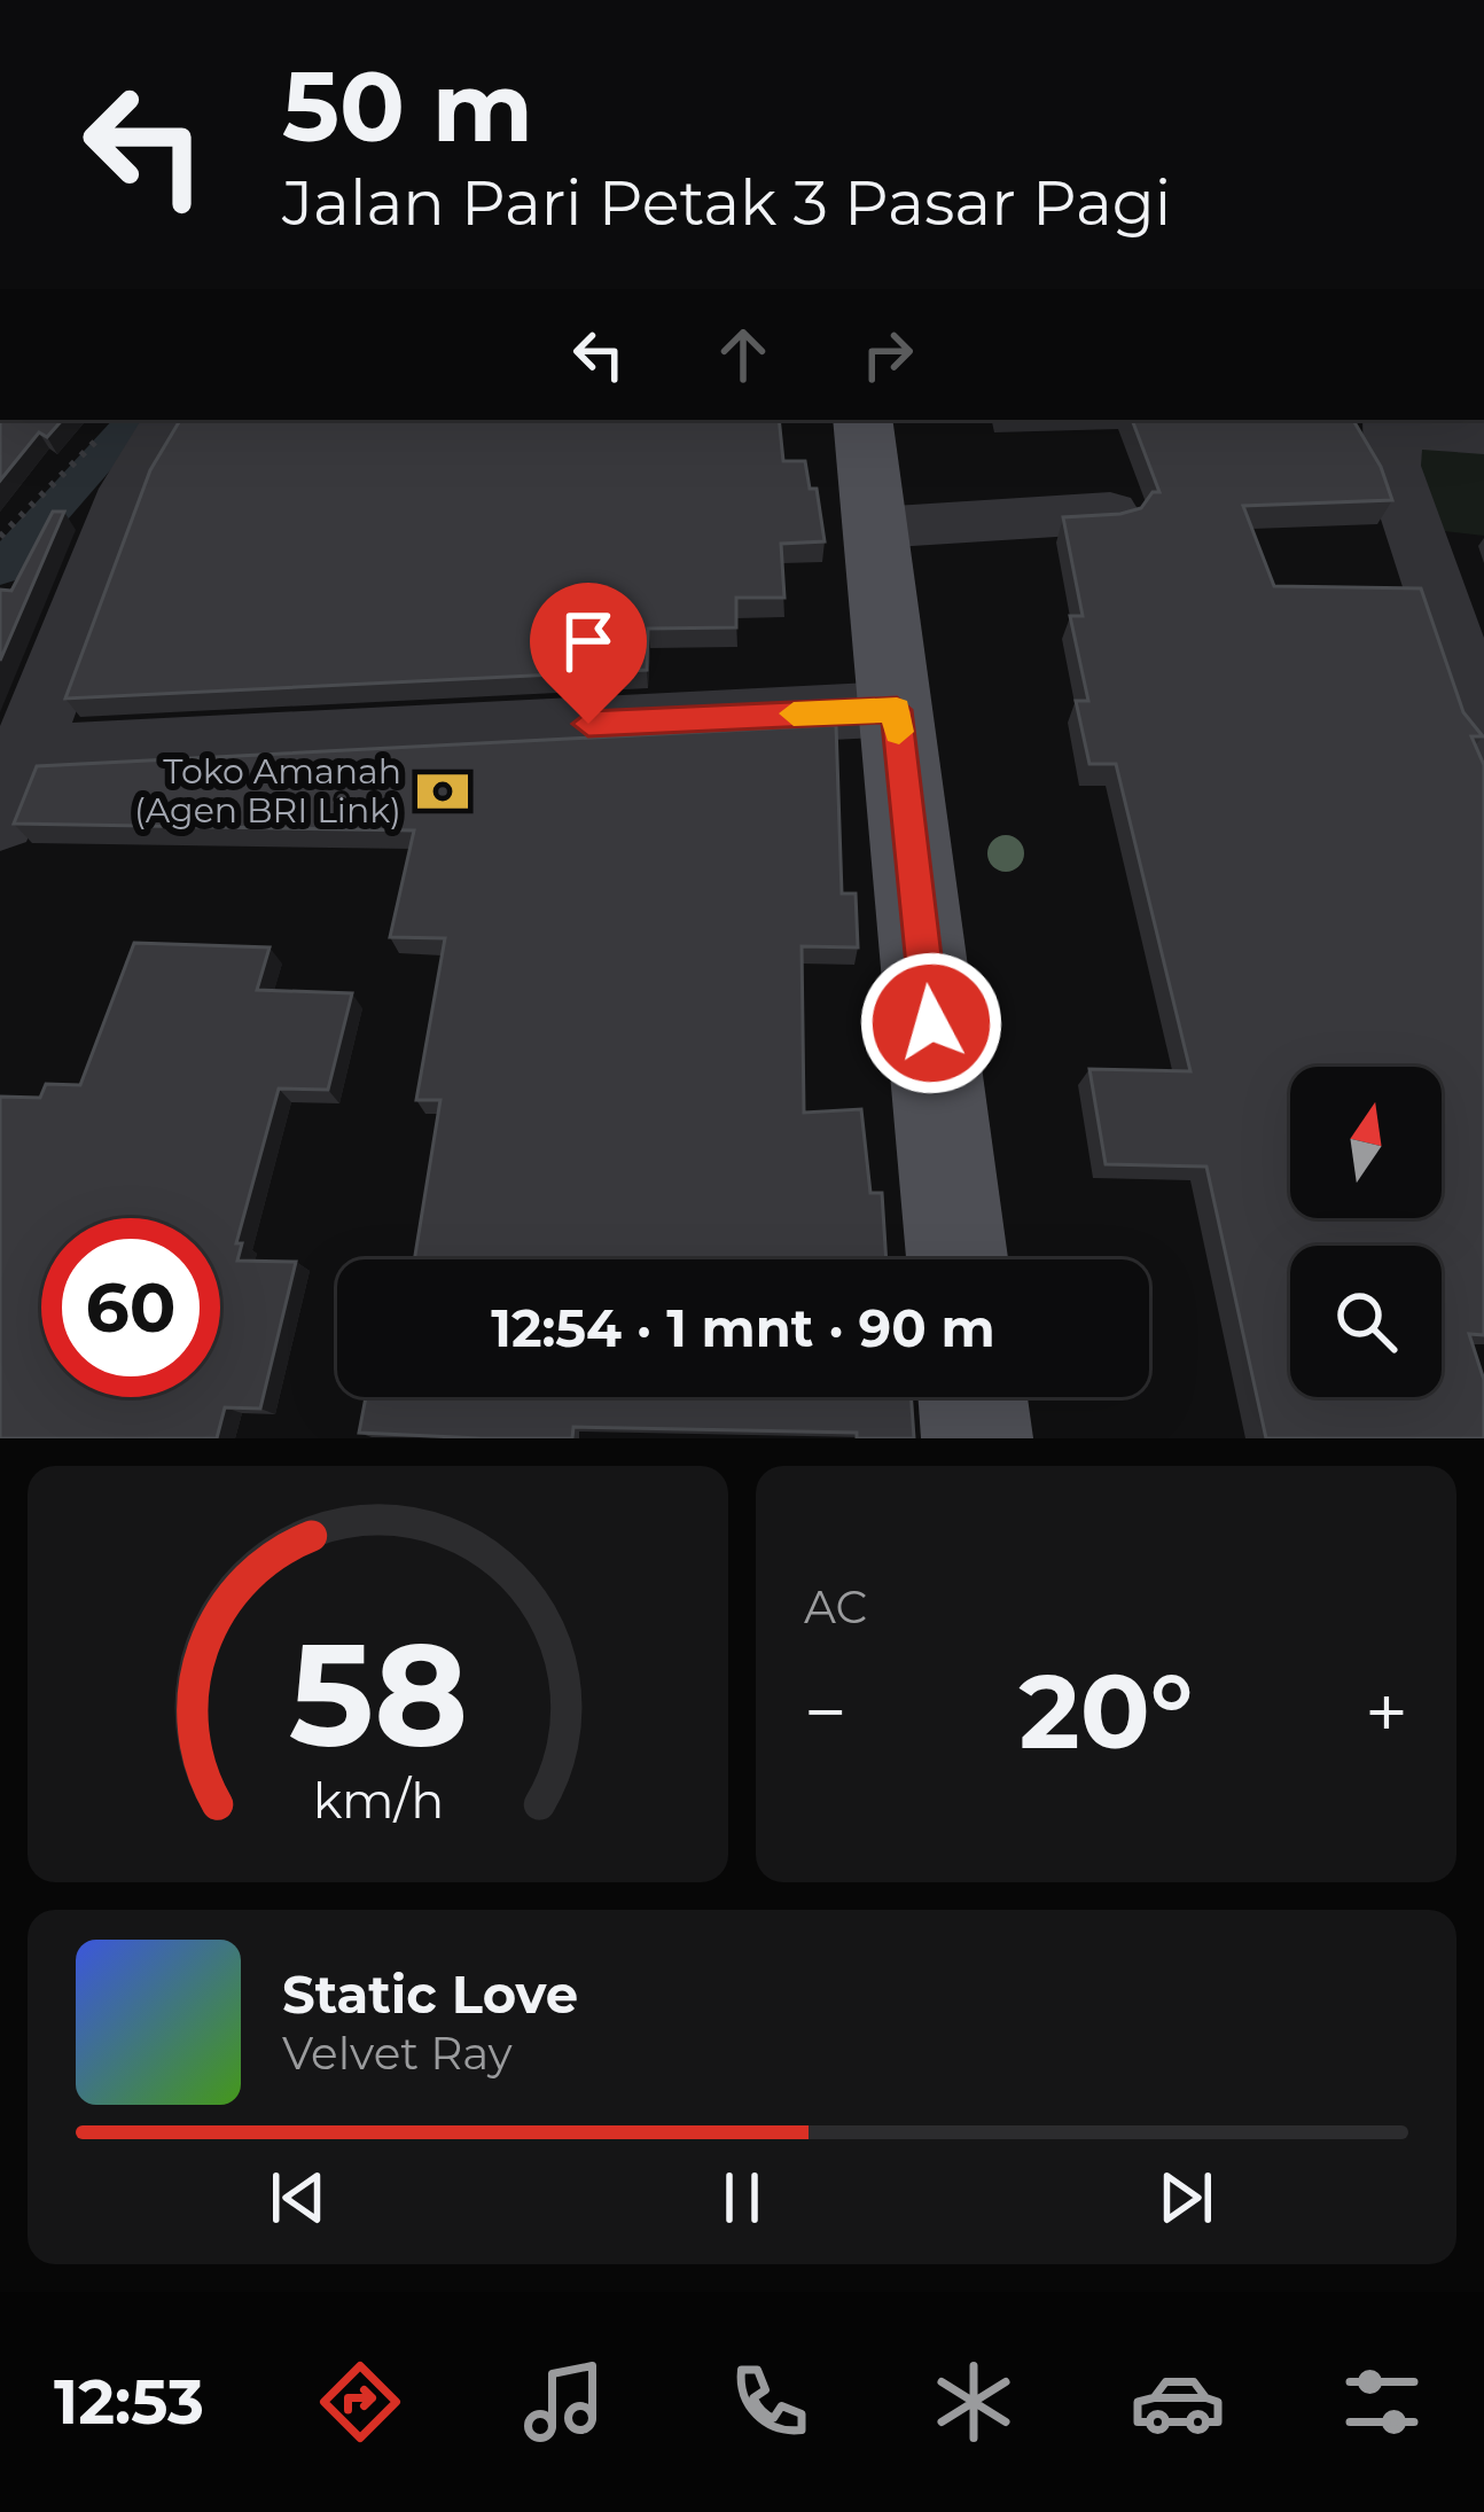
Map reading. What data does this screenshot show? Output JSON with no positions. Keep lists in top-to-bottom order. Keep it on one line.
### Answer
{"places":{"bank":["Toko Amanah (Agen BRI Link)"]},"north":"top","page":{"turn":["50 m","Jalan Pari Petak 3 Pasar Pagi"],"limit":"60","trip":"12:54 · 1 mnt · 90 m","tile":"AC","heat":["−","20°","+"],"song":["Static Love","Velvet Ray"],"tabs":"12:53","gauge":["58","km/h"]}}
